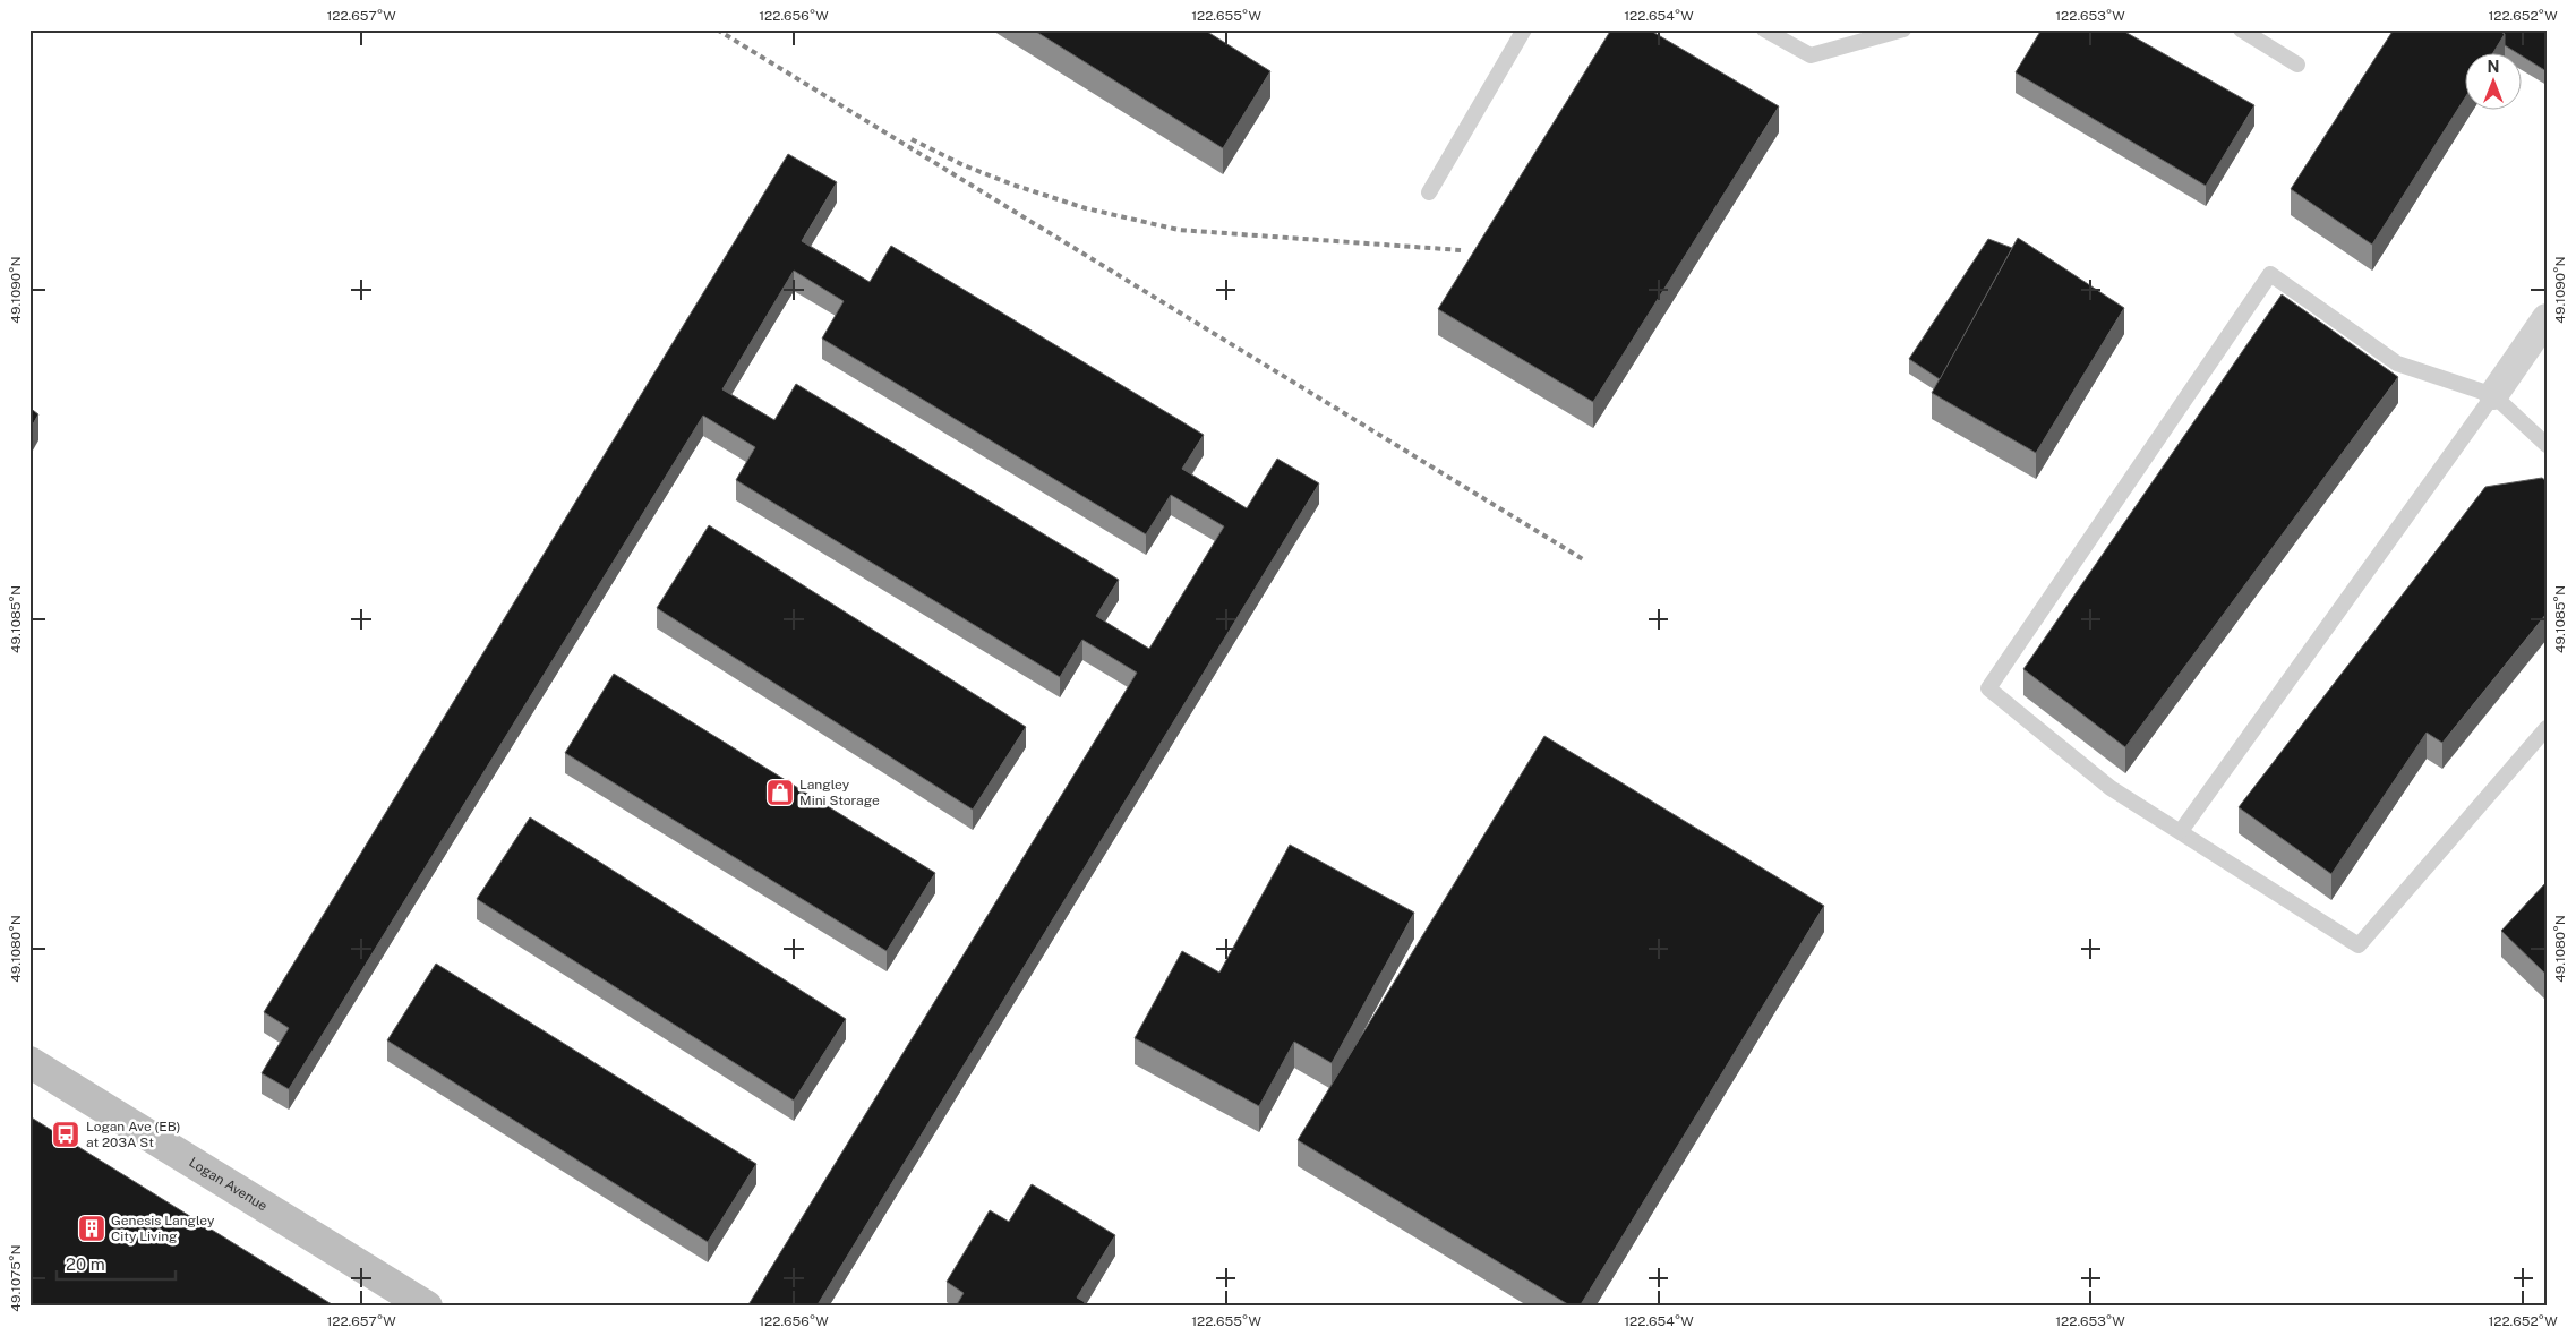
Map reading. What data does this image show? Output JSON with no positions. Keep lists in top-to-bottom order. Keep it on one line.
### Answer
{"streets":{"main road":["Logan Avenue"]},"places":{"shop":["Langley Mini Storage"],"bus stop":["Logan Ave (EB) at 203A St"],"building":["Genesis Langley City Living"]},"scale_bar":"20 m","north":"top","coordinates":["122.657°W","122.656°W","122.655°W","122.654°W","122.653°W","122.652°W","49.1090°N","49.1085°N","49.1080°N","49.1075°N"]}
